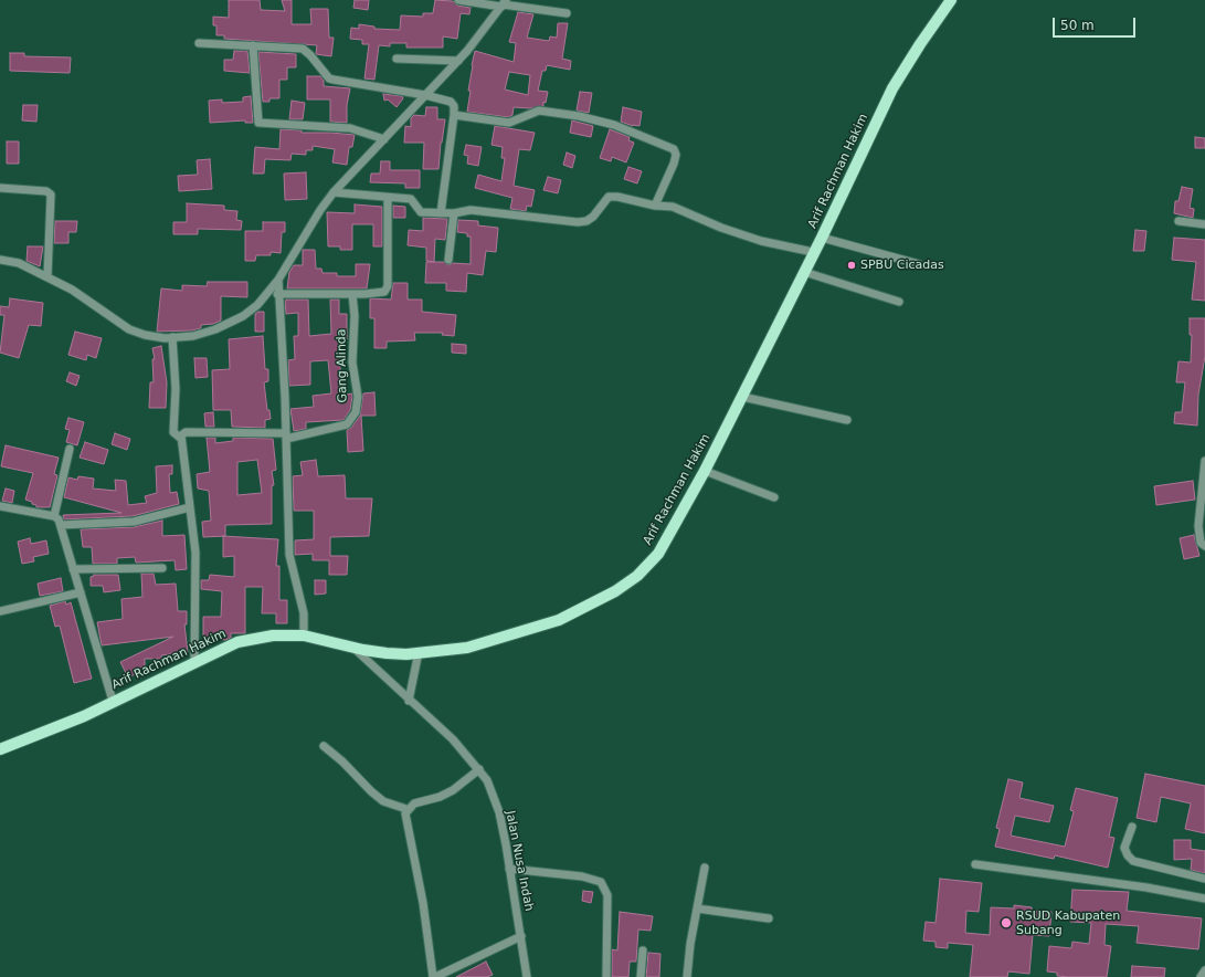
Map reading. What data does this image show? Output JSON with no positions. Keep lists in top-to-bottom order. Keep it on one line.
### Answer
{"streets":{"main road":["Arif Rachman Hakim"],"street":["Gang Alinda","Jalan Nusa Indah"]},"crossings":[["Arif Rachman Hakim","Jalan Nusa Indah"]],"places":["SPBU Cicadas","RSUD Kabupaten Subang"],"scale_bar":"50 m"}
